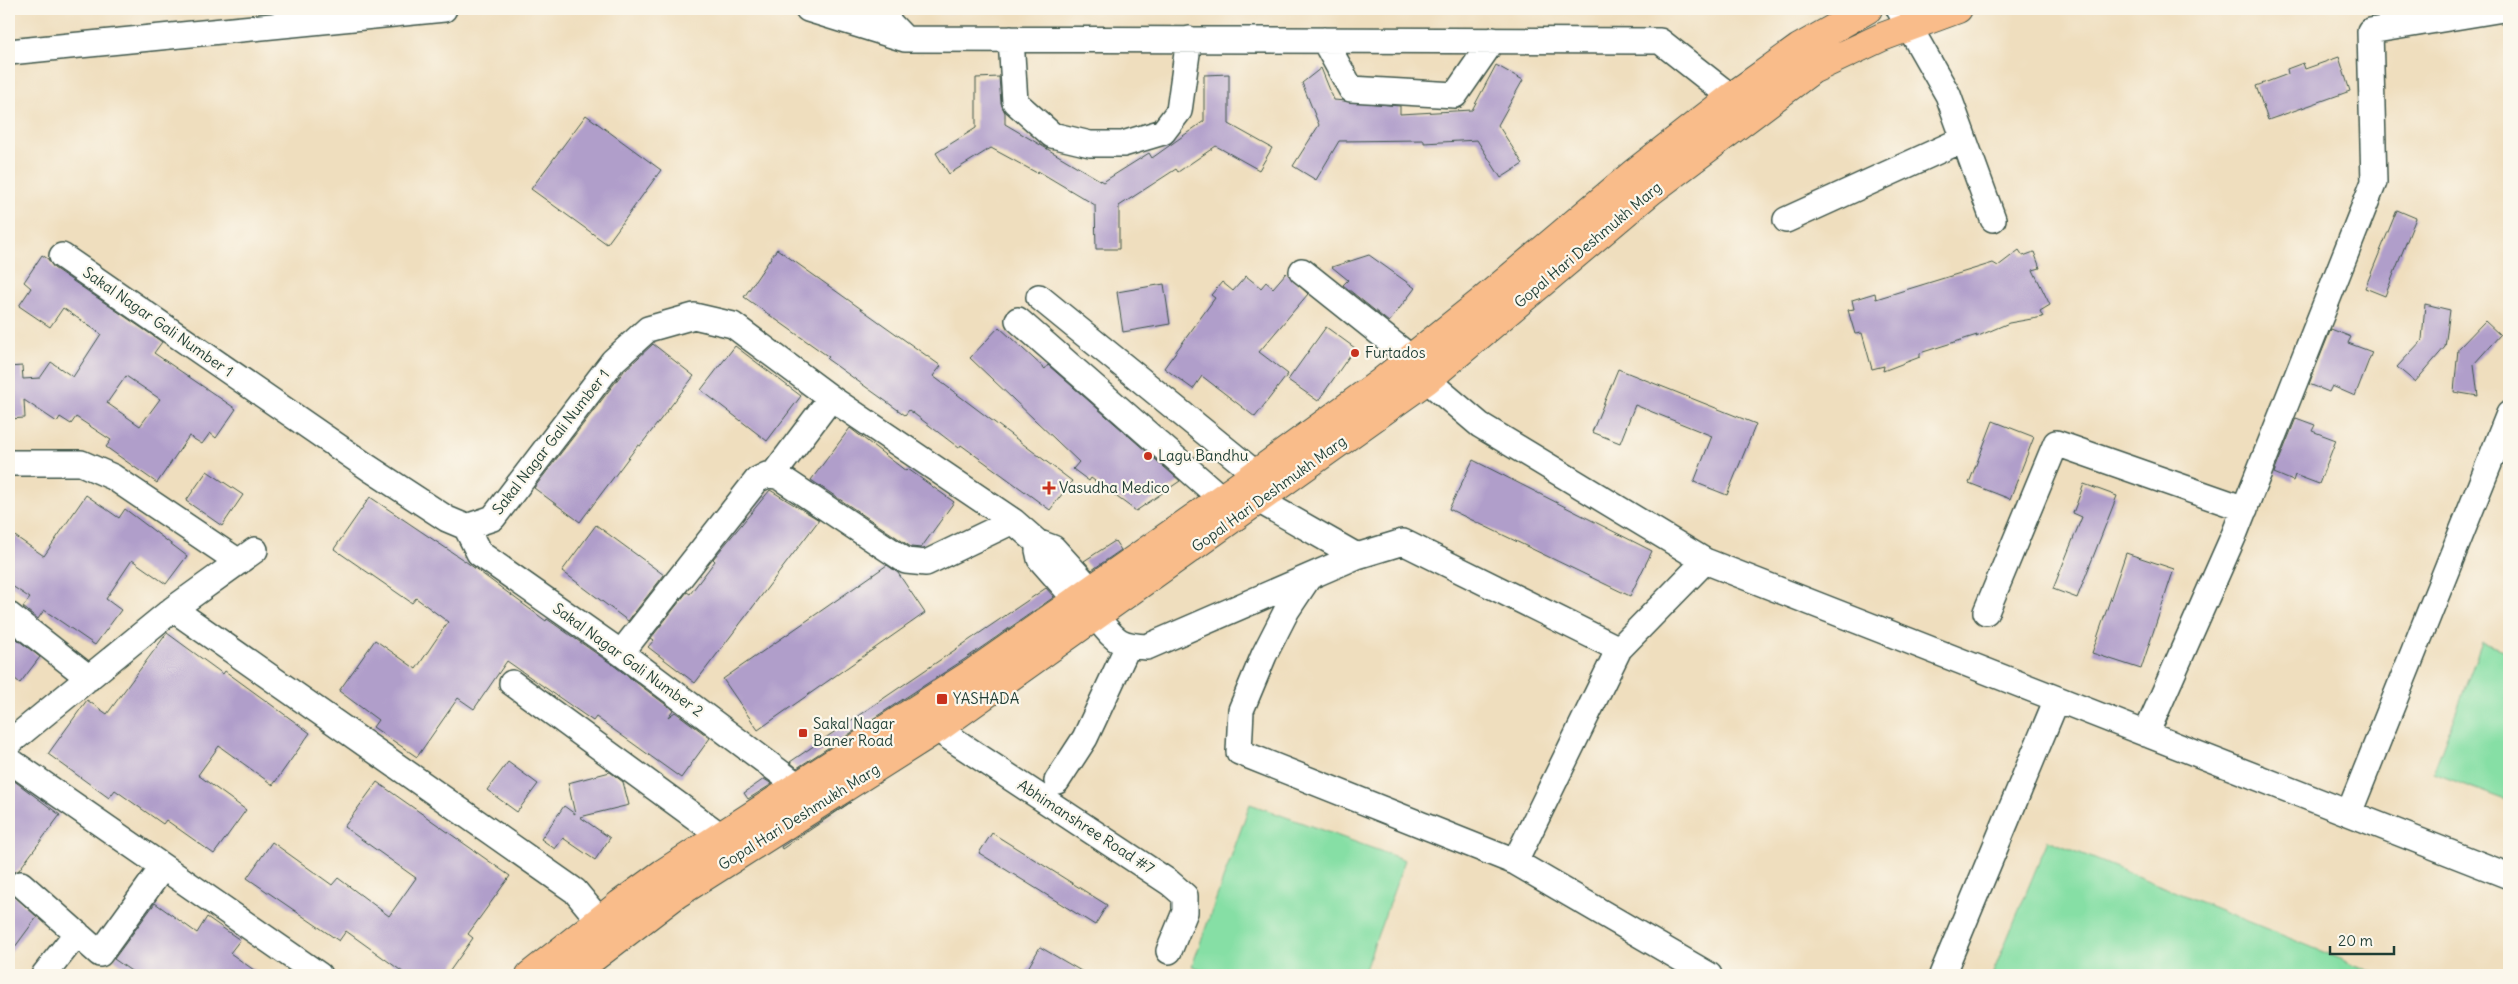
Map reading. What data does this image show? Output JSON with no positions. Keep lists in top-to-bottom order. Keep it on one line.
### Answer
{"streets":{"main road":["Gopal Hari Deshmukh Marg"],"street":["Sakal Nagar Gali Number 1","Sakal Nagar Gali Number 2","Abhimanshree Road #7"]},"crossings":[["Gopal Hari Deshmukh Marg","Sakal Nagar Gali Number 1"],["Gopal Hari Deshmukh Marg","Sakal Nagar Gali Number 2"],["Gopal Hari Deshmukh Marg","Abhimanshree Road #7"],["Sakal Nagar Gali Number 1","Sakal Nagar Gali Number 2"]],"places":{"other":["Furtados","Lagu Bandhu"],"health":["Vasudha Medico"],"transit":["YASHADA","Sakal Nagar Baner Road"]},"scale_bar":"20 m"}
